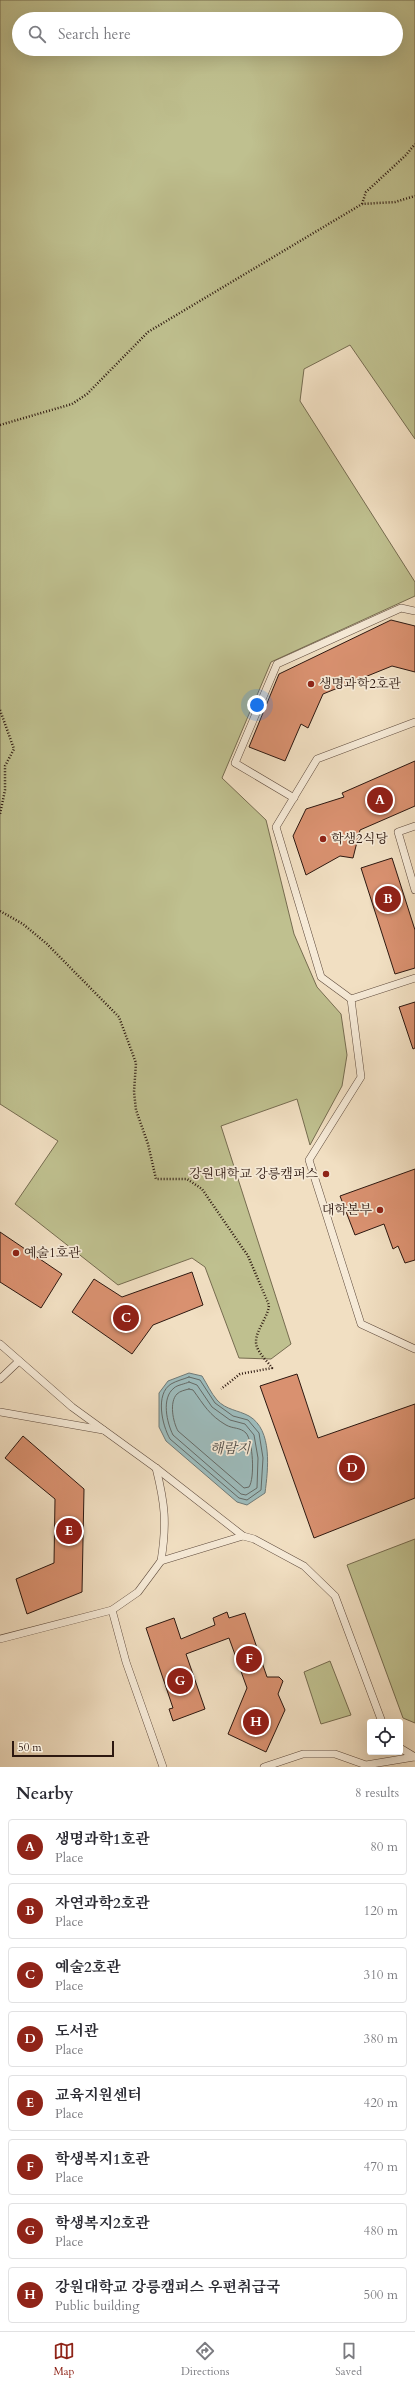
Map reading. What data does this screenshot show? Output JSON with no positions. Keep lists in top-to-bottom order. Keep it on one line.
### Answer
{"water":["해람지"],"places":["생명과학2호관","학생2식당","강원대학교 강릉캠퍼스","대학본부","예술1호관"],"scale_bar":"50 m","page":{"search":"Search here","pins":["A","B","C","D","E","F","G","H"],"scale":"50 m","heading":["Nearby","8 results"],"list":[{"mark":"A","name":"생명과학1호관","note":"Place","value":"80 m"},{"mark":"B","name":"자연과학2호관","note":"Place","value":"120 m"},{"mark":"C","name":"예술2호관","note":"Place","value":"310 m"},{"mark":"D","name":"도서관","note":"Place","value":"380 m"},{"mark":"E","name":"교육지원센터","note":"Place","value":"420 m"},{"mark":"F","name":"학생복지1호관","note":"Place","value":"470 m"},{"mark":"G","name":"학생복지2호관","note":"Place","value":"480 m"},{"mark":"H","name":"강원대학교 강릉캠퍼스 우편취급국","note":"Public building","value":"500 m"}],"nav":["Map","Directions","Saved"]}}
